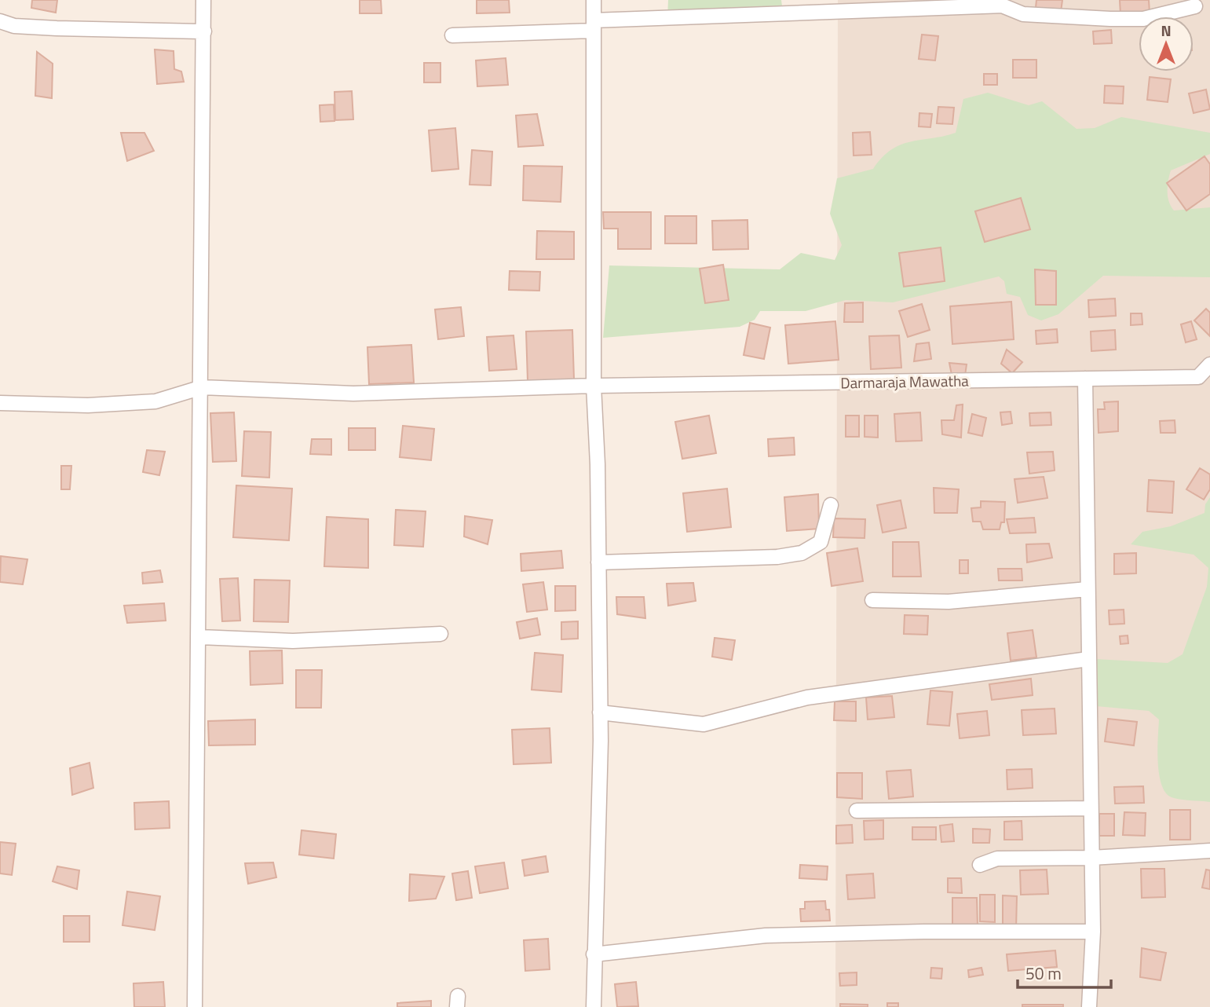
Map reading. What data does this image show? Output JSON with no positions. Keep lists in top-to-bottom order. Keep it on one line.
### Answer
{"streets":{"street":["Darmaraja Mawatha"]},"scale_bar":"50 m","north":"top"}
